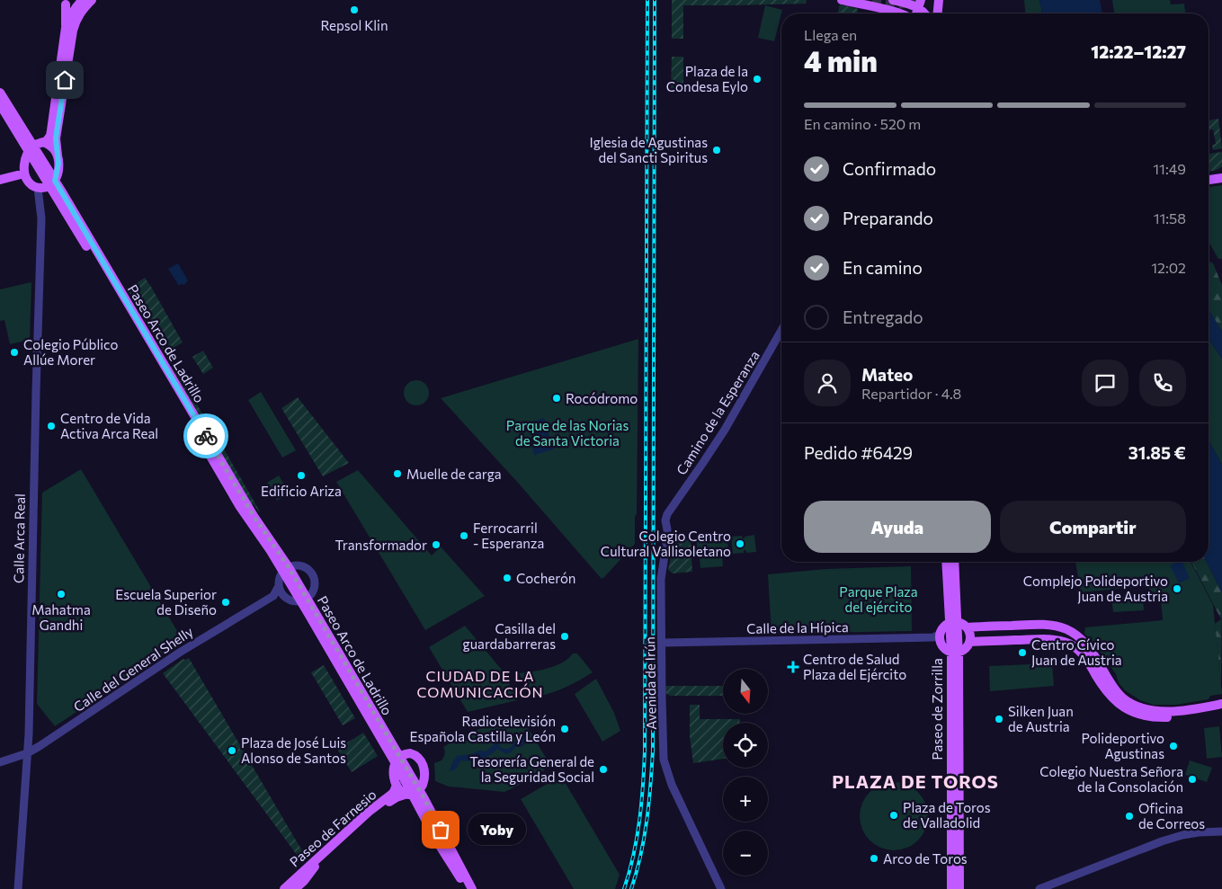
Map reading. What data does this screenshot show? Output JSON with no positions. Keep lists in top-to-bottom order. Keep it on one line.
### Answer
{"streets":{"main road":["Paseo Arco de Ladrillo","Paseo de Zorrilla","Paseo de Farnesio"],"street":["Camino de la Esperanza","Calle Arca Real","Calle de la Hípica","Calle del General Shelly","Avenida de Irún"]},"crossings":[["Paseo Arco de Ladrillo","Paseo de Farnesio"],["Camino de la Esperanza","Avenida de Irún"],["Calle Arca Real","Calle del General Shelly"],["Calle de la Hípica","Avenida de Irún"]],"districts":["CIUDAD DE LA COMUNICACIÓN","PLAZA DE TOROS"],"parks":["Parque de las Norias de Santa Victoria","Parque Plaza del ejército"],"places":{"other":["Repsol Klin","Plaza de la Condesa Eylo","Iglesia de Agustinas del Sancti Spiritus","Colegio Público Allúe Morer","Rocódromo","Centro de Vida Activa Arca Real","Muelle de carga","Edificio Ariza","Ferrocarril - Esperanza","Colegio Centro Cultural Vallisoletano","Transformador","Cocherón","Complejo Polideportivo Juan de Austria","Mahatma Gandhi","Escuela Superior de Diseño","Casilla del guardabarreras","Centro Cívico Juan de Austria","Silken Juan de Austria","Radiotelevisión Española Castilla y León","Polideportivo Agustinas","Plaza de José Luis Alonso de Santos","Tesorería General de la Seguridad Social","Colegio Nuestra Señora de la Consolación","Plaza de Toros de Valladolid","Oficina de Correos","Yoby","Arco de Toros"],"health":["Centro de Salud Plaza del Ejército"]},"north":"bottom","page":{"heading":["4 min","Llega en","12:22–12:27"],"panel":["Mateo","Repartidor · 4.8","Pedido #6429","31.85 €"],"bar":"En camino · 520 m","list":[["Confirmado","11:49"],["Preparando","11:58"],["En camino","12:02"],"Entregado"],"buttons":["Ayuda","Compartir"],"map_buttons":["+","−"],"bubble":"Yoby"}}
